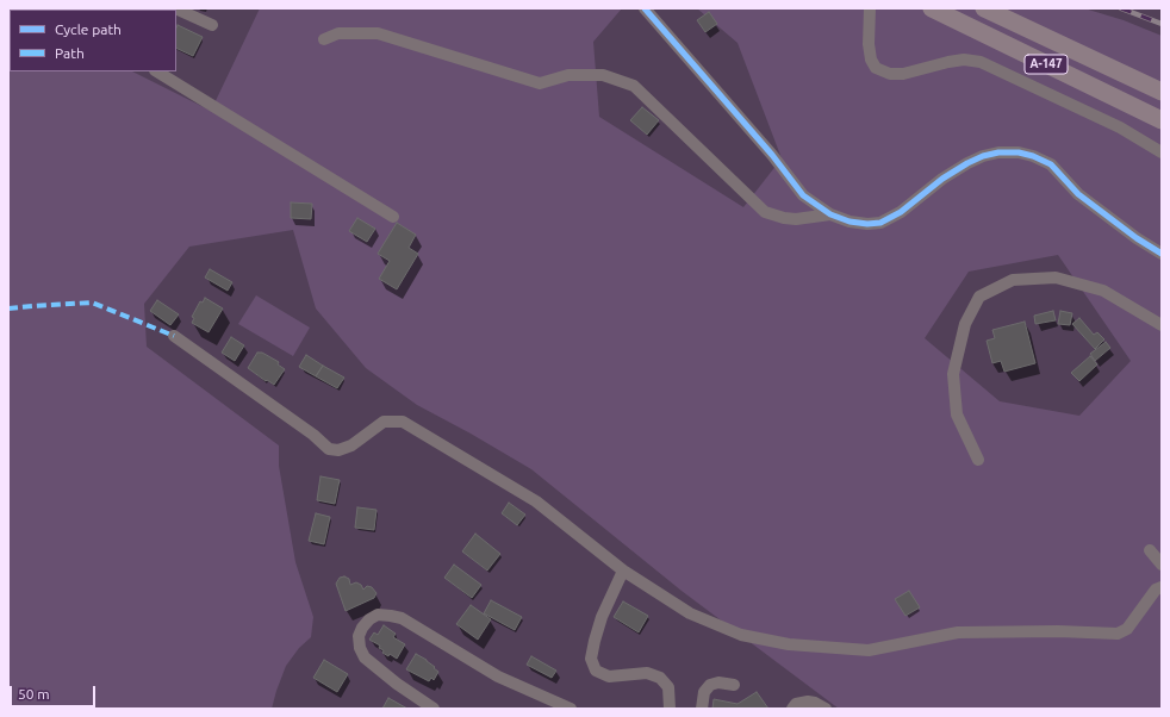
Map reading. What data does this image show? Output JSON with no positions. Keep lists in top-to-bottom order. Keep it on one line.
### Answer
{"streets":{"highway":["А-147"]},"legend":["Cycle path","Path"],"scale_bar":"50 m"}
